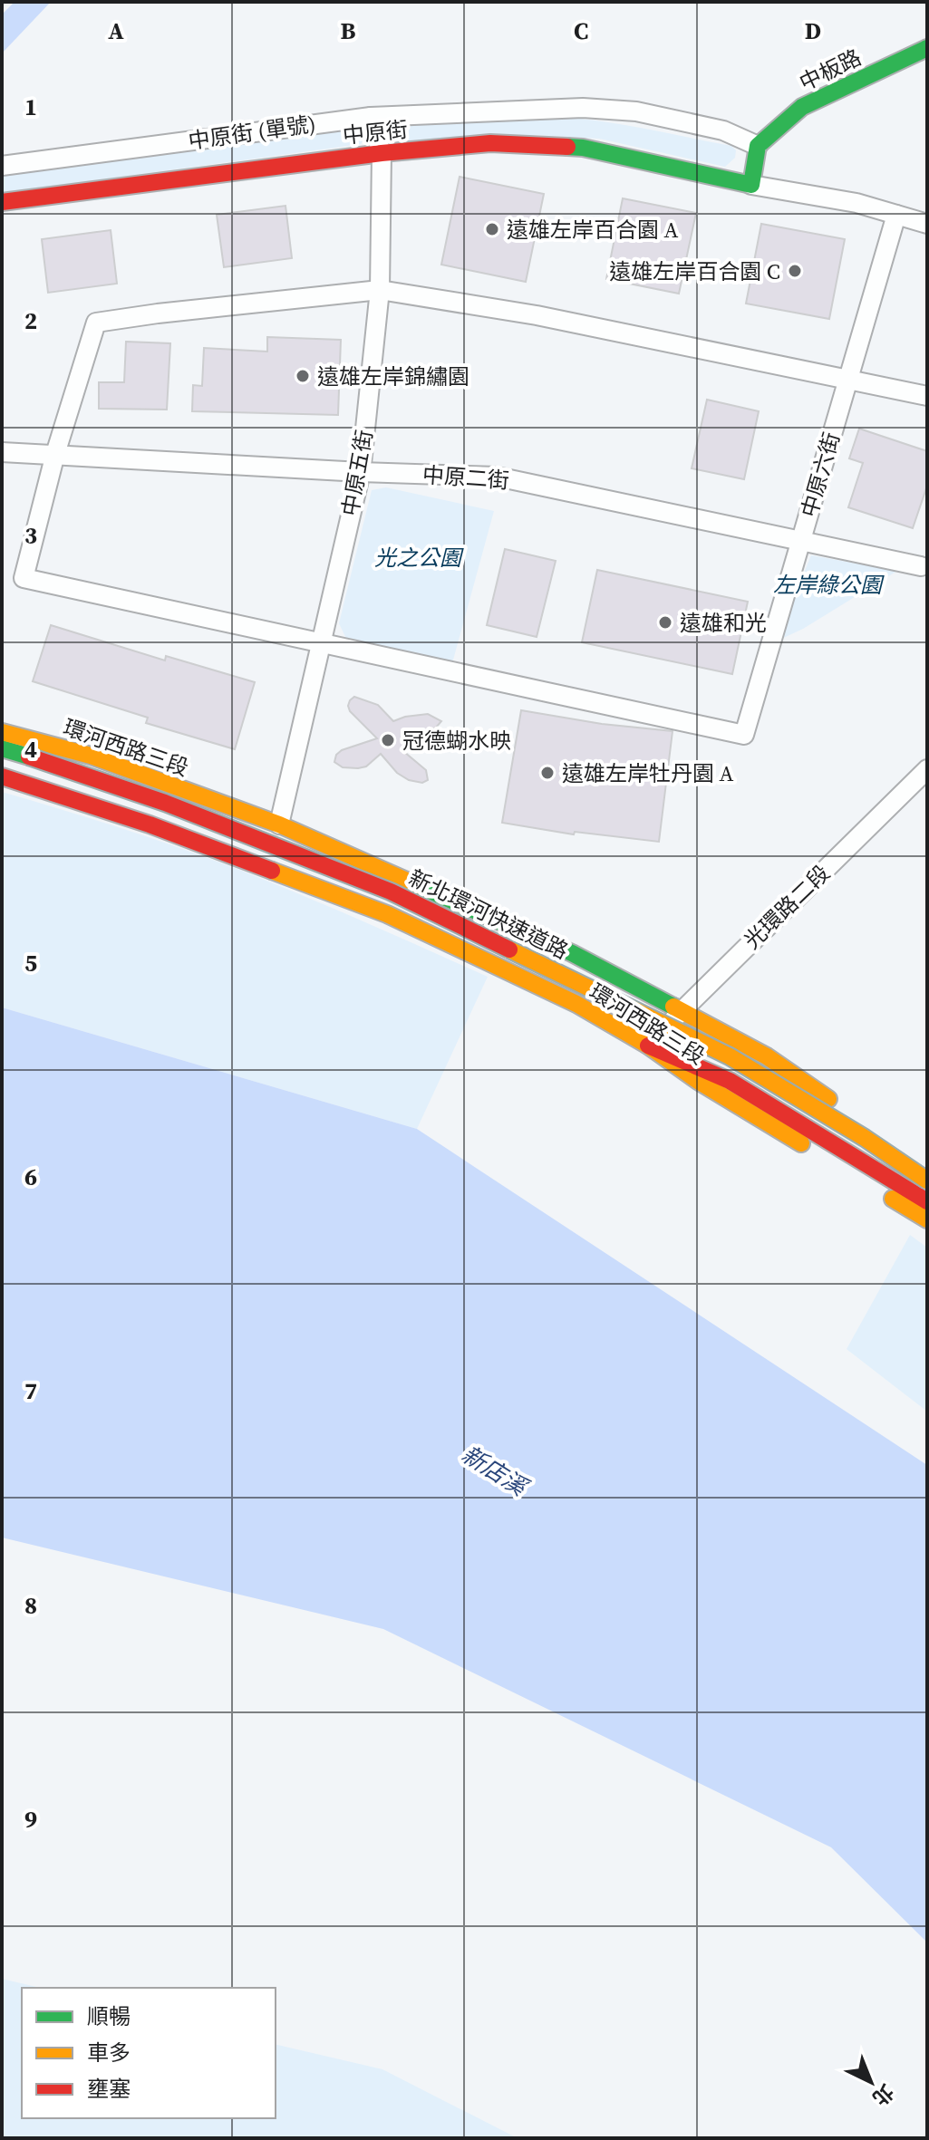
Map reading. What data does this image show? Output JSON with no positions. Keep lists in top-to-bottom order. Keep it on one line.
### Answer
{"streets":{"main road":["中板路","中原街","環河西路三段","新北環河快速道路"],"street":["中原街 (單號)","中原五街","中原六街","中原二街","光環路二段"]},"crossings":[["中板路","中原街 (單號)"],["中原街 (單號)","中原五街"],["中原街","中原五街"],["中原五街","中原六街"],["中原五街","中原二街"],["中原五街","環河西路三段"],["中原六街","中原二街"],["環河西路三段","光環路二段"],["環河西路三段","新北環河快速道路"],["光環路二段","新北環河快速道路"]],"water":["新店溪"],"parks":["光之公園","左岸綠公園"],"places":["遠雄左岸百合園 A","遠雄左岸百合園 C","遠雄左岸錦繡園","遠雄和光","冠德蝴水映","遠雄左岸牡丹園 A"],"legend":["順暢","車多","壅塞"],"north":"bottom right","grid":{"columns":["A","B","C","D"],"rows":["1","2","3","4","5","6","7","8","9"]}}
